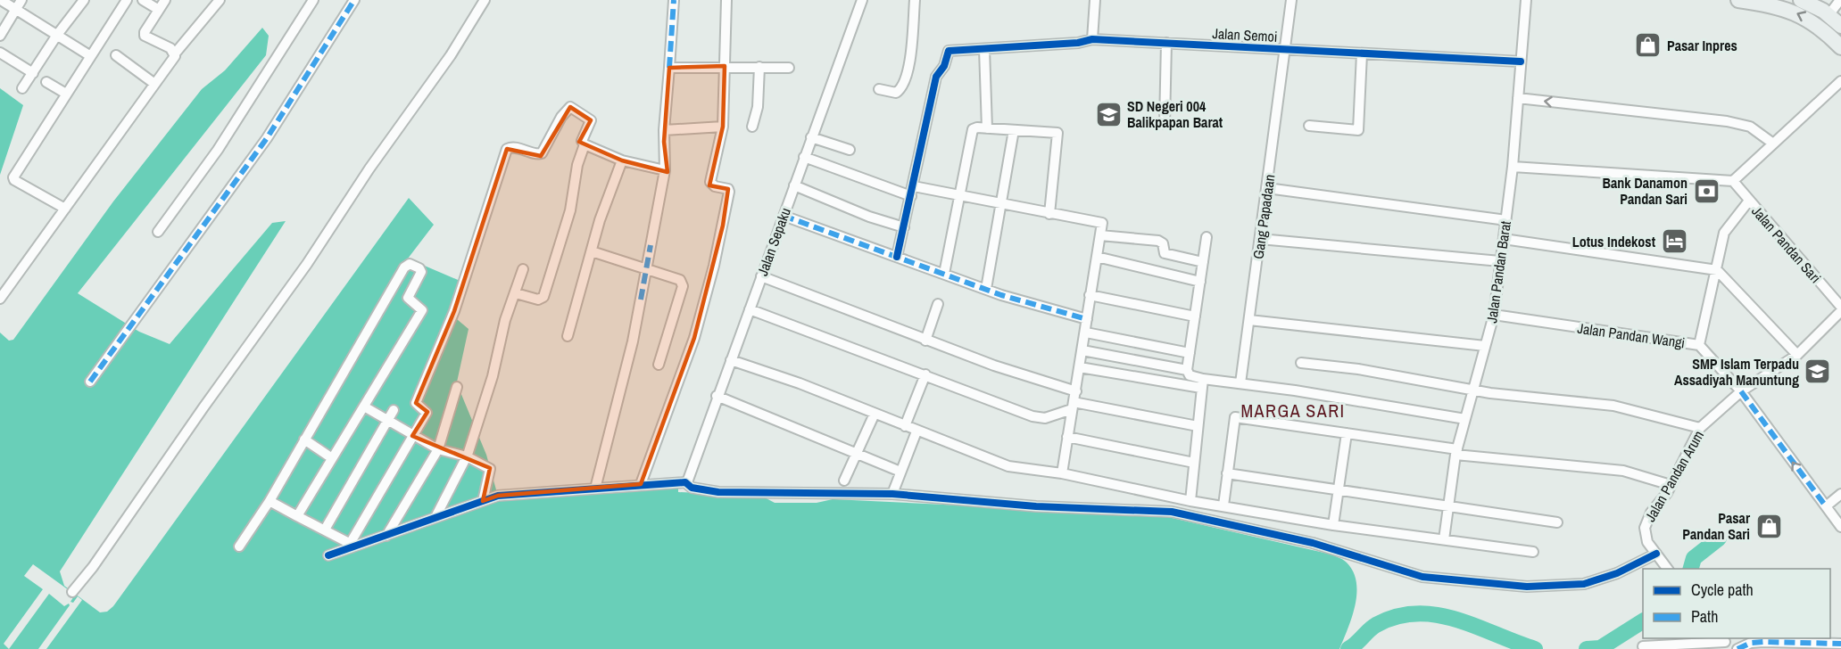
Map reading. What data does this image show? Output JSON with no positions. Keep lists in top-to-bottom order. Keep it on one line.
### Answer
{"streets":{"street":["Jalan Semoi","Gang Papadaan","Jalan Sepaku","Jalan Pandan Sari","Jalan Pandan Barat","Jalan Pandan Wangi","Jalan Pandan Arum"]},"crossings":[["Jalan Semoi","Gang Papadaan"],["Jalan Semoi","Jalan Pandan Barat"],["Jalan Pandan Sari","Jalan Pandan Arum"],["Jalan Pandan Barat","Jalan Pandan Wangi"],["Jalan Pandan Wangi","Jalan Pandan Arum"]],"districts":["MARGA SARI"],"places":{"shop":["Pasar Inpres","Pasar Pandan Sari"],"school or university":["SD Negeri 004 Balikpapan Barat","SMP Islam Terpadu Assadiyah Manuntung"],"bank":["Bank Danamon Pandan Sari"],"hotel":["Lotus Indekost"]},"legend":["Cycle path","Path"]}
